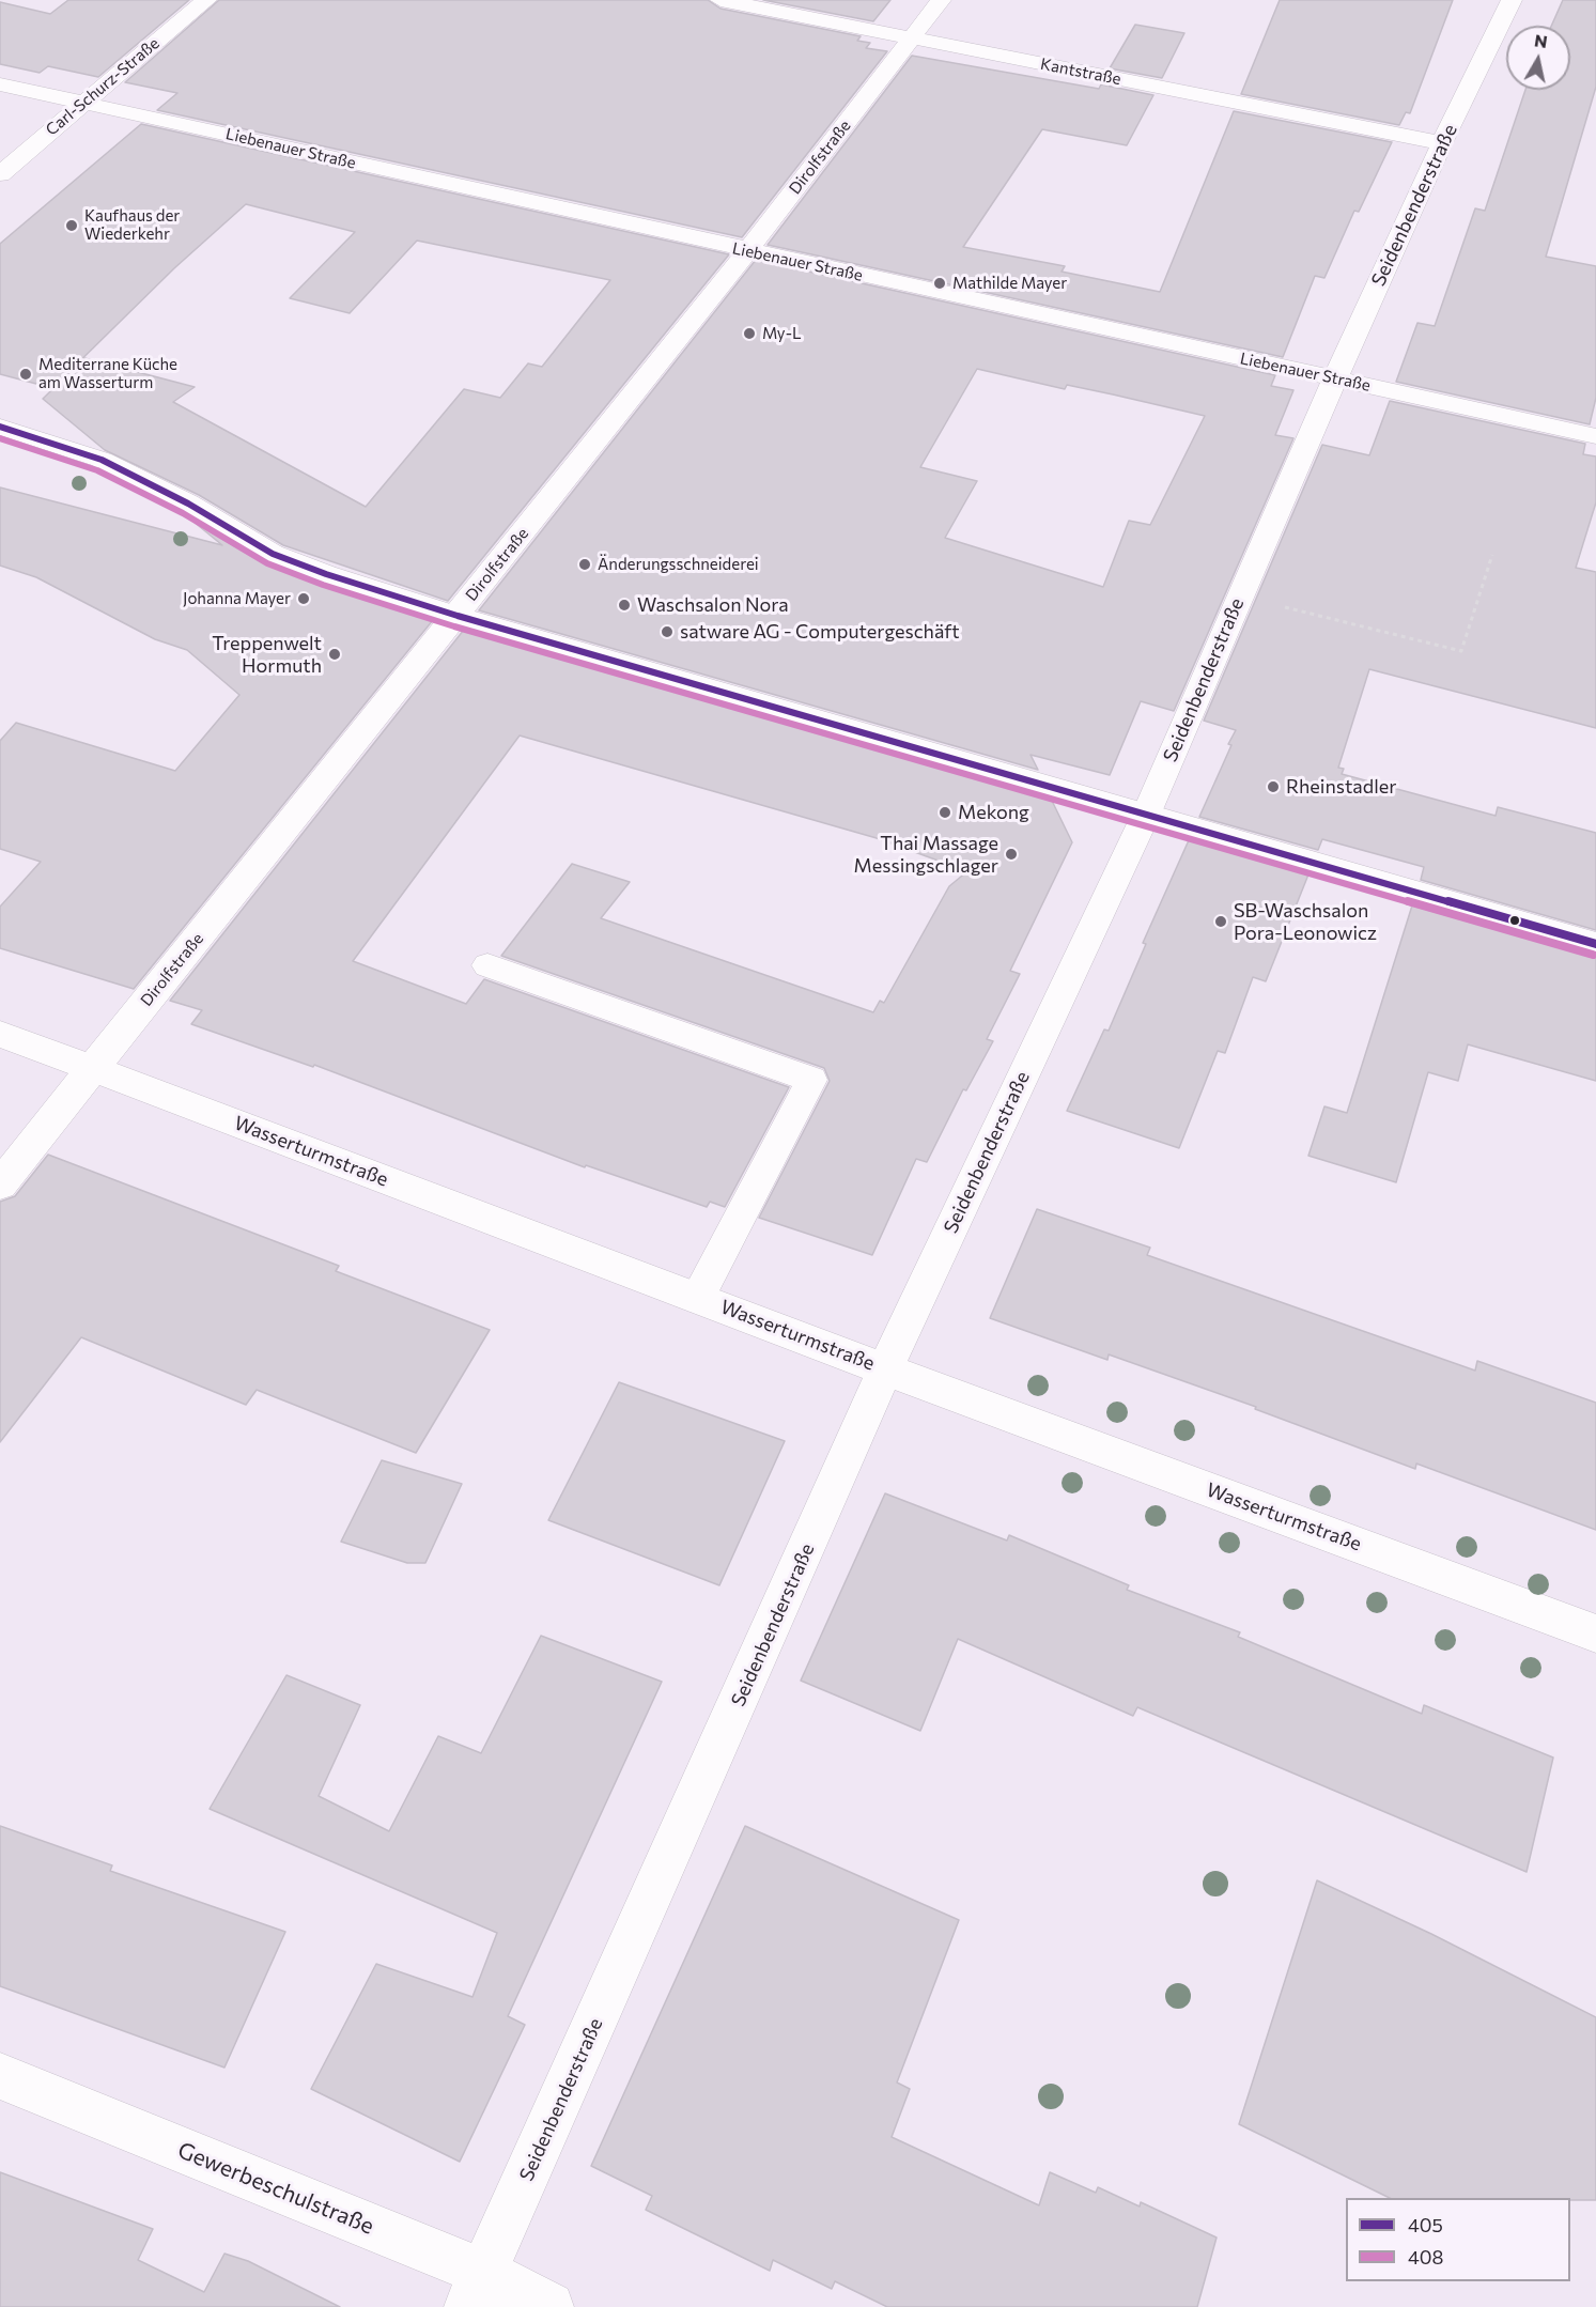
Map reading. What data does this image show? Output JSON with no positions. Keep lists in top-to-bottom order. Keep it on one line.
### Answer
{"streets":{"street":["Kantstraße","Carl-Schurz-Straße","Liebenauer Straße","Dirolfstraße","Seidenbenderstraße","Wasserturmstraße","Gewerbeschulstraße"]},"crossings":[["Kantstraße","Dirolfstraße"],["Kantstraße","Seidenbenderstraße"],["Carl-Schurz-Straße","Liebenauer Straße"],["Liebenauer Straße","Dirolfstraße"],["Liebenauer Straße","Seidenbenderstraße"],["Dirolfstraße","Wasserturmstraße"],["Seidenbenderstraße","Wasserturmstraße"],["Seidenbenderstraße","Gewerbeschulstraße"]],"places":["Kaufhaus der Wiederkehr","Mathilde Mayer","My-L","Mediterrane Küche am Wasserturm","Änderungsschneiderei","Johanna Mayer","Waschsalon Nora","satware AG - Computergeschäft","Treppenwelt Hormuth","Rheinstadler","Mekong","Thai Massage Messingschlager","SB-Waschsalon Pora-Leonowicz"],"lines":["transit line 405","transit line 408"],"legend":["405","408"],"north":"top"}
